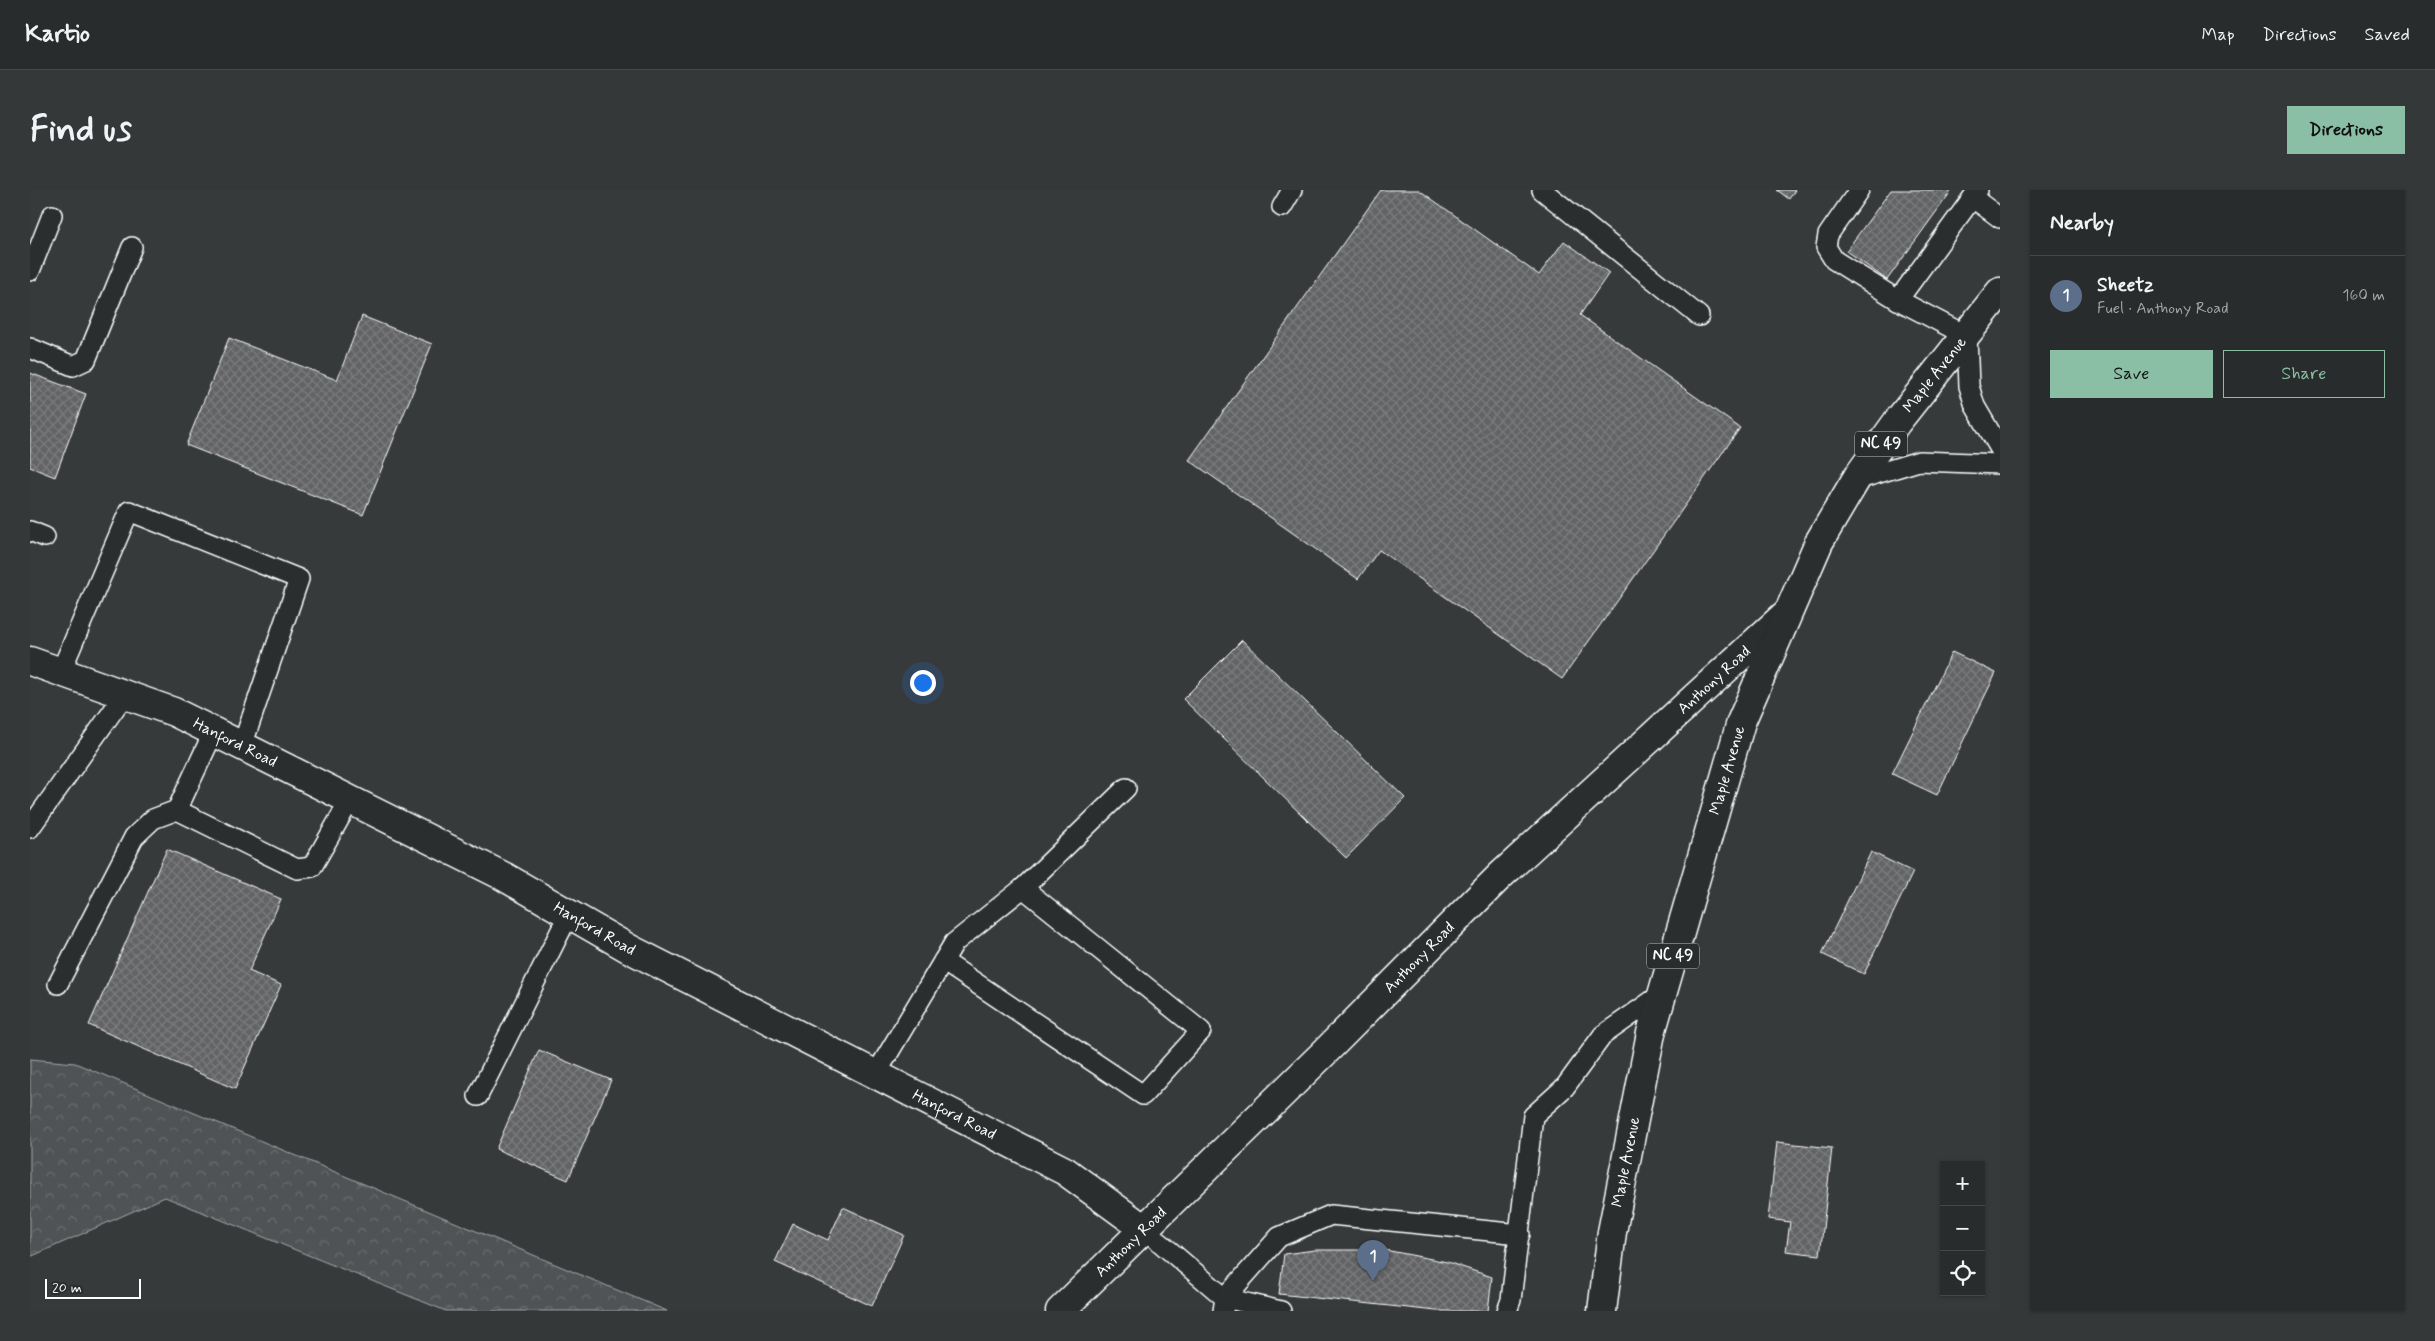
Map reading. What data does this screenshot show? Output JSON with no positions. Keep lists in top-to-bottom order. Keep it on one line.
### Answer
{"streets":{"street":["Maple Avenue","NC 49","Anthony Road","Hanford Road"]},"crossings":[["Maple Avenue","Anthony Road"],["Anthony Road","Hanford Road"]],"scale_bar":"20 m","page":{"header":"Kartio","nav":["Map","Directions","Saved"],"buttons":["Directions",["Save","Share"]],"title":"Find us","heading":"Nearby","list":[{"mark":"1","name":"Sheetz","note":"Fuel · Anthony Road","value":"160 m"}],"map_buttons":["+","−"],"pins":"1","scale":"20 m"}}
